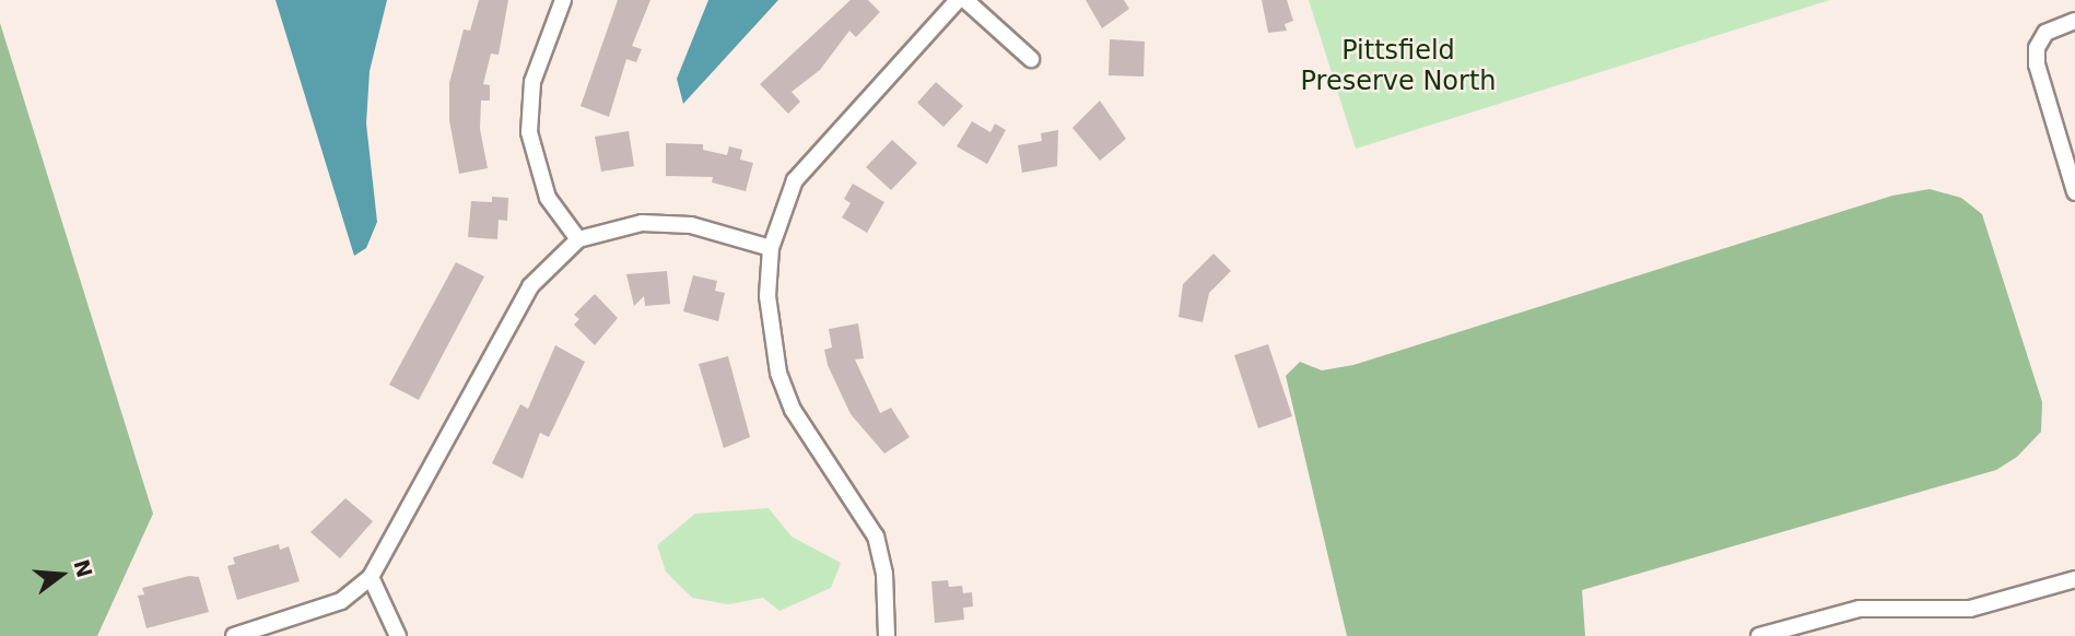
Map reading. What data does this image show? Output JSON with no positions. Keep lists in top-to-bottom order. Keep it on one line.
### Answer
{"parks":["Pittsfield Preserve North"],"north":"right"}
